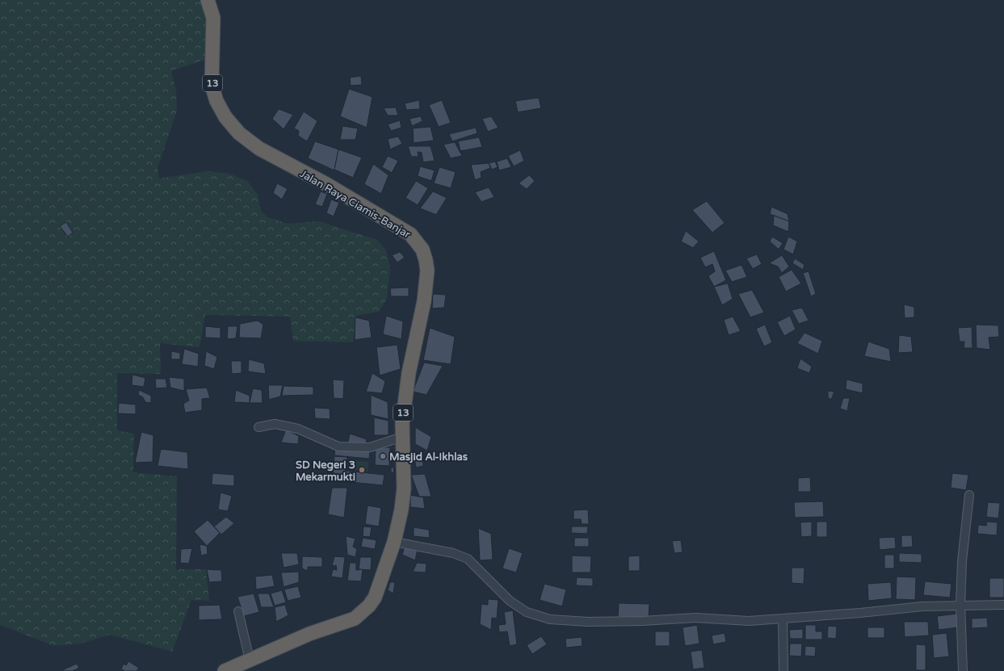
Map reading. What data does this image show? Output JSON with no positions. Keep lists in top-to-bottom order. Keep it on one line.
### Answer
{"streets":{"highway":["13","Jalan Raya Ciamis-Banjar"]},"places":["Masjid Al-Ikhlas","SD Negeri 3 Mekarmukti"]}
